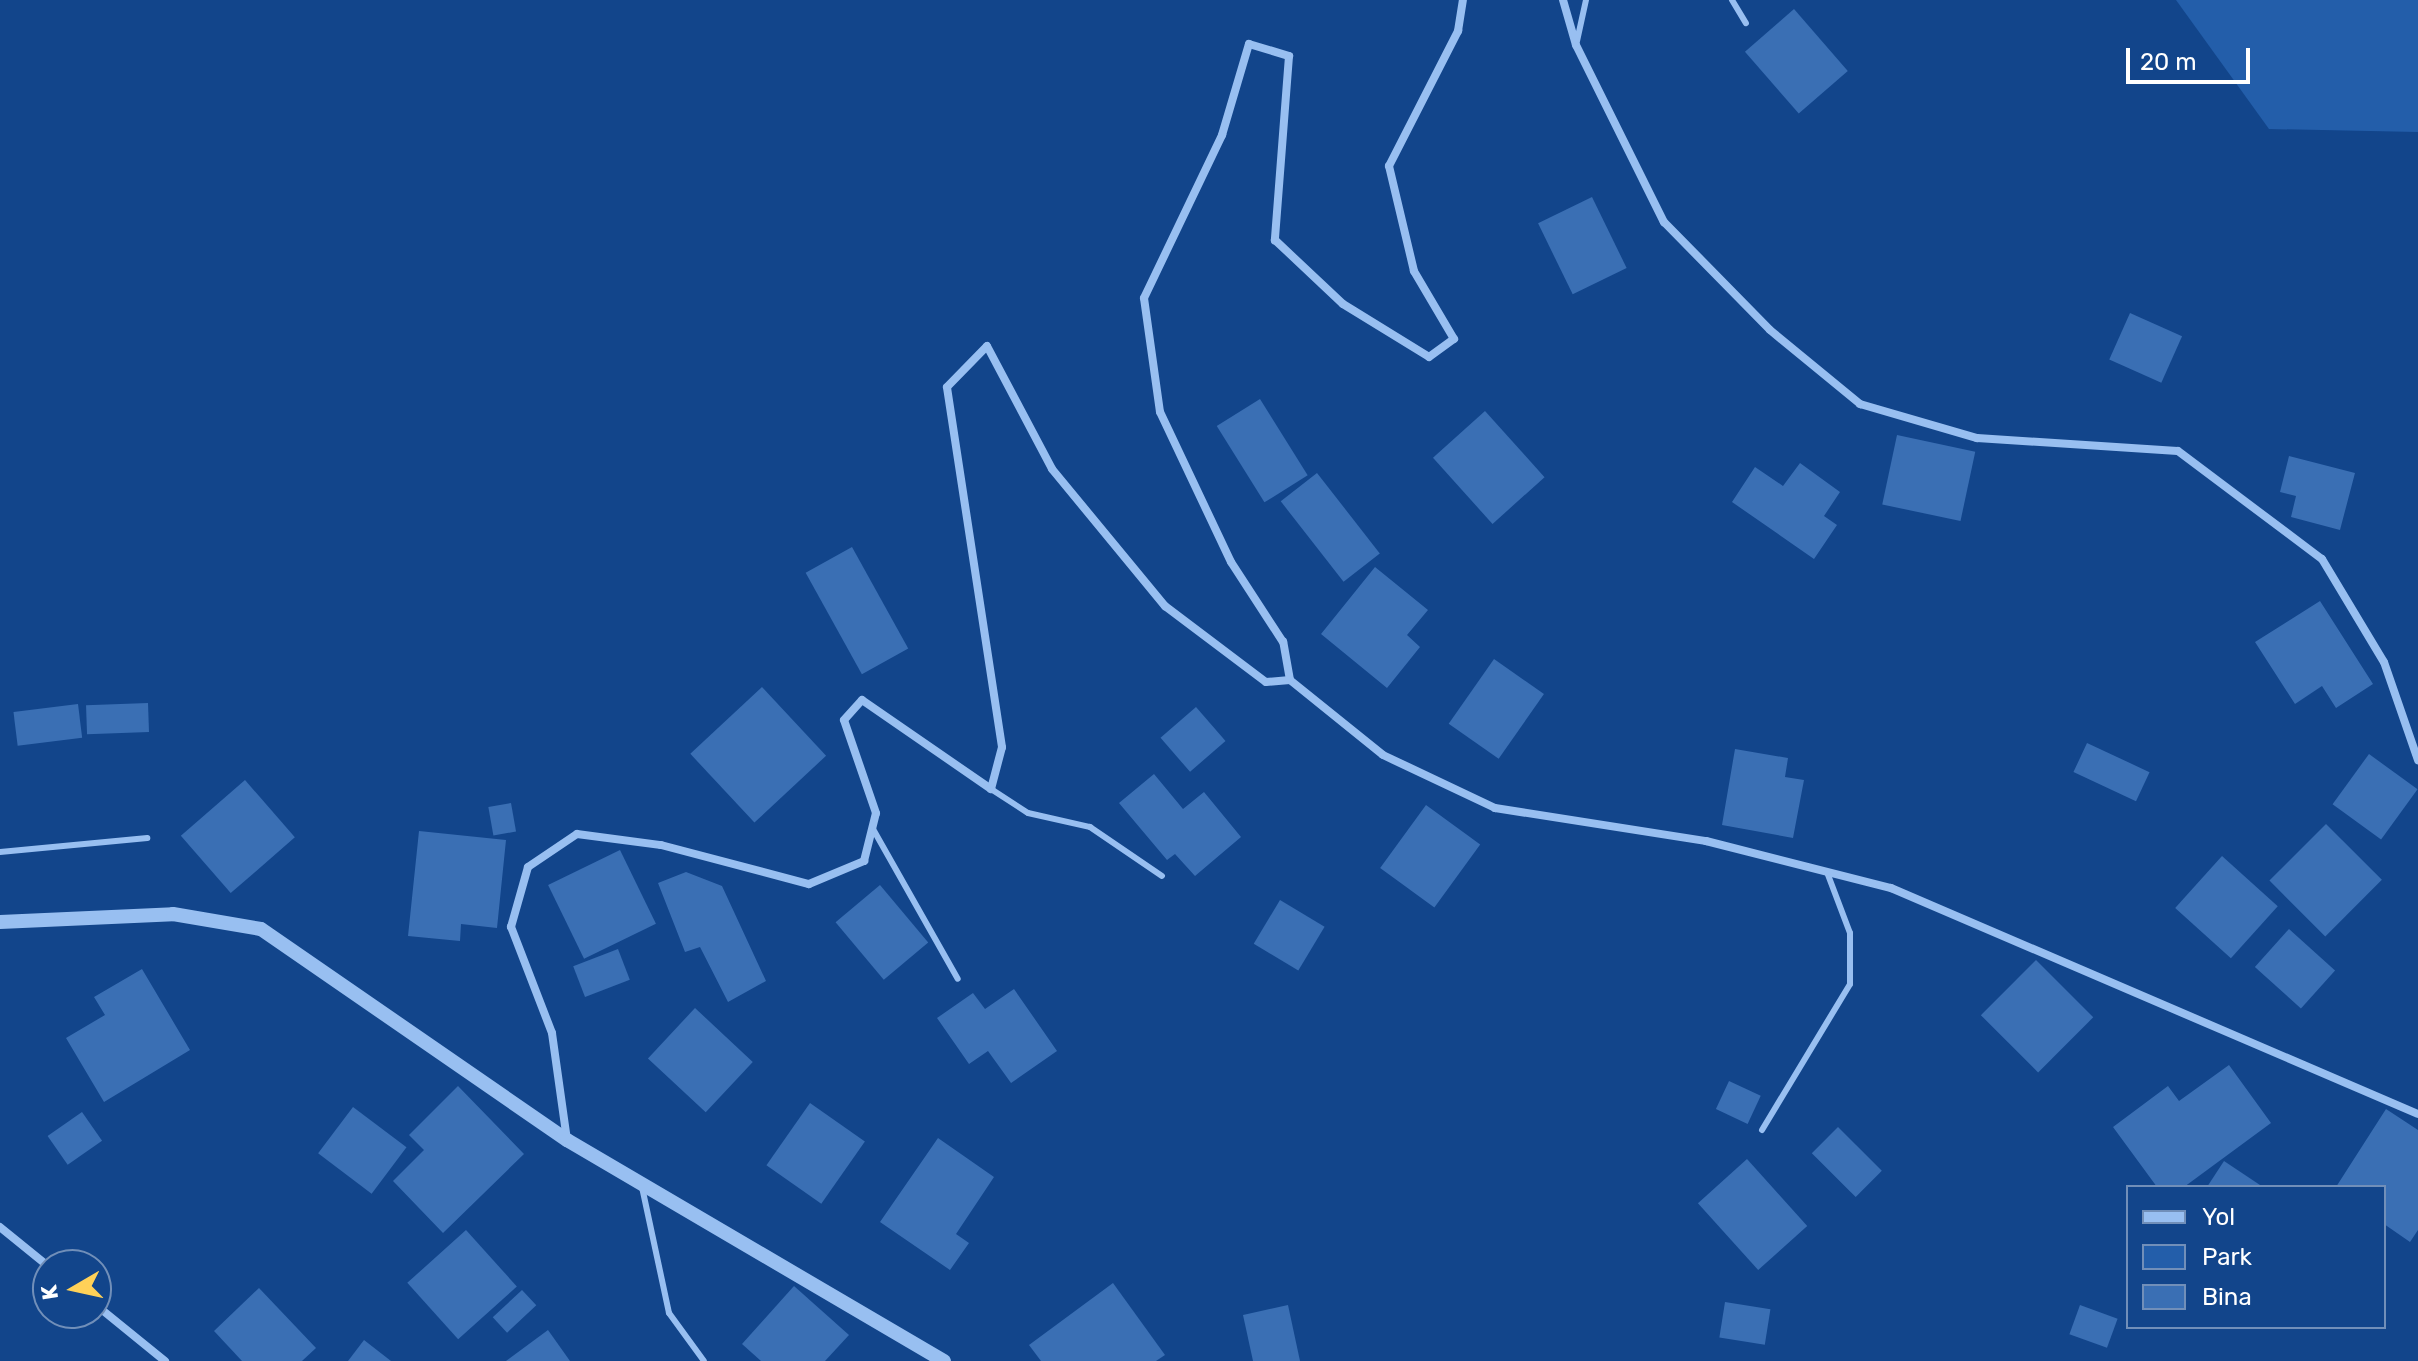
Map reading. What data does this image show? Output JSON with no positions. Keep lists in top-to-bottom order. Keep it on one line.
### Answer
{"legend":["Yol","Park","Bina"],"scale_bar":"20 m","north":"left"}
